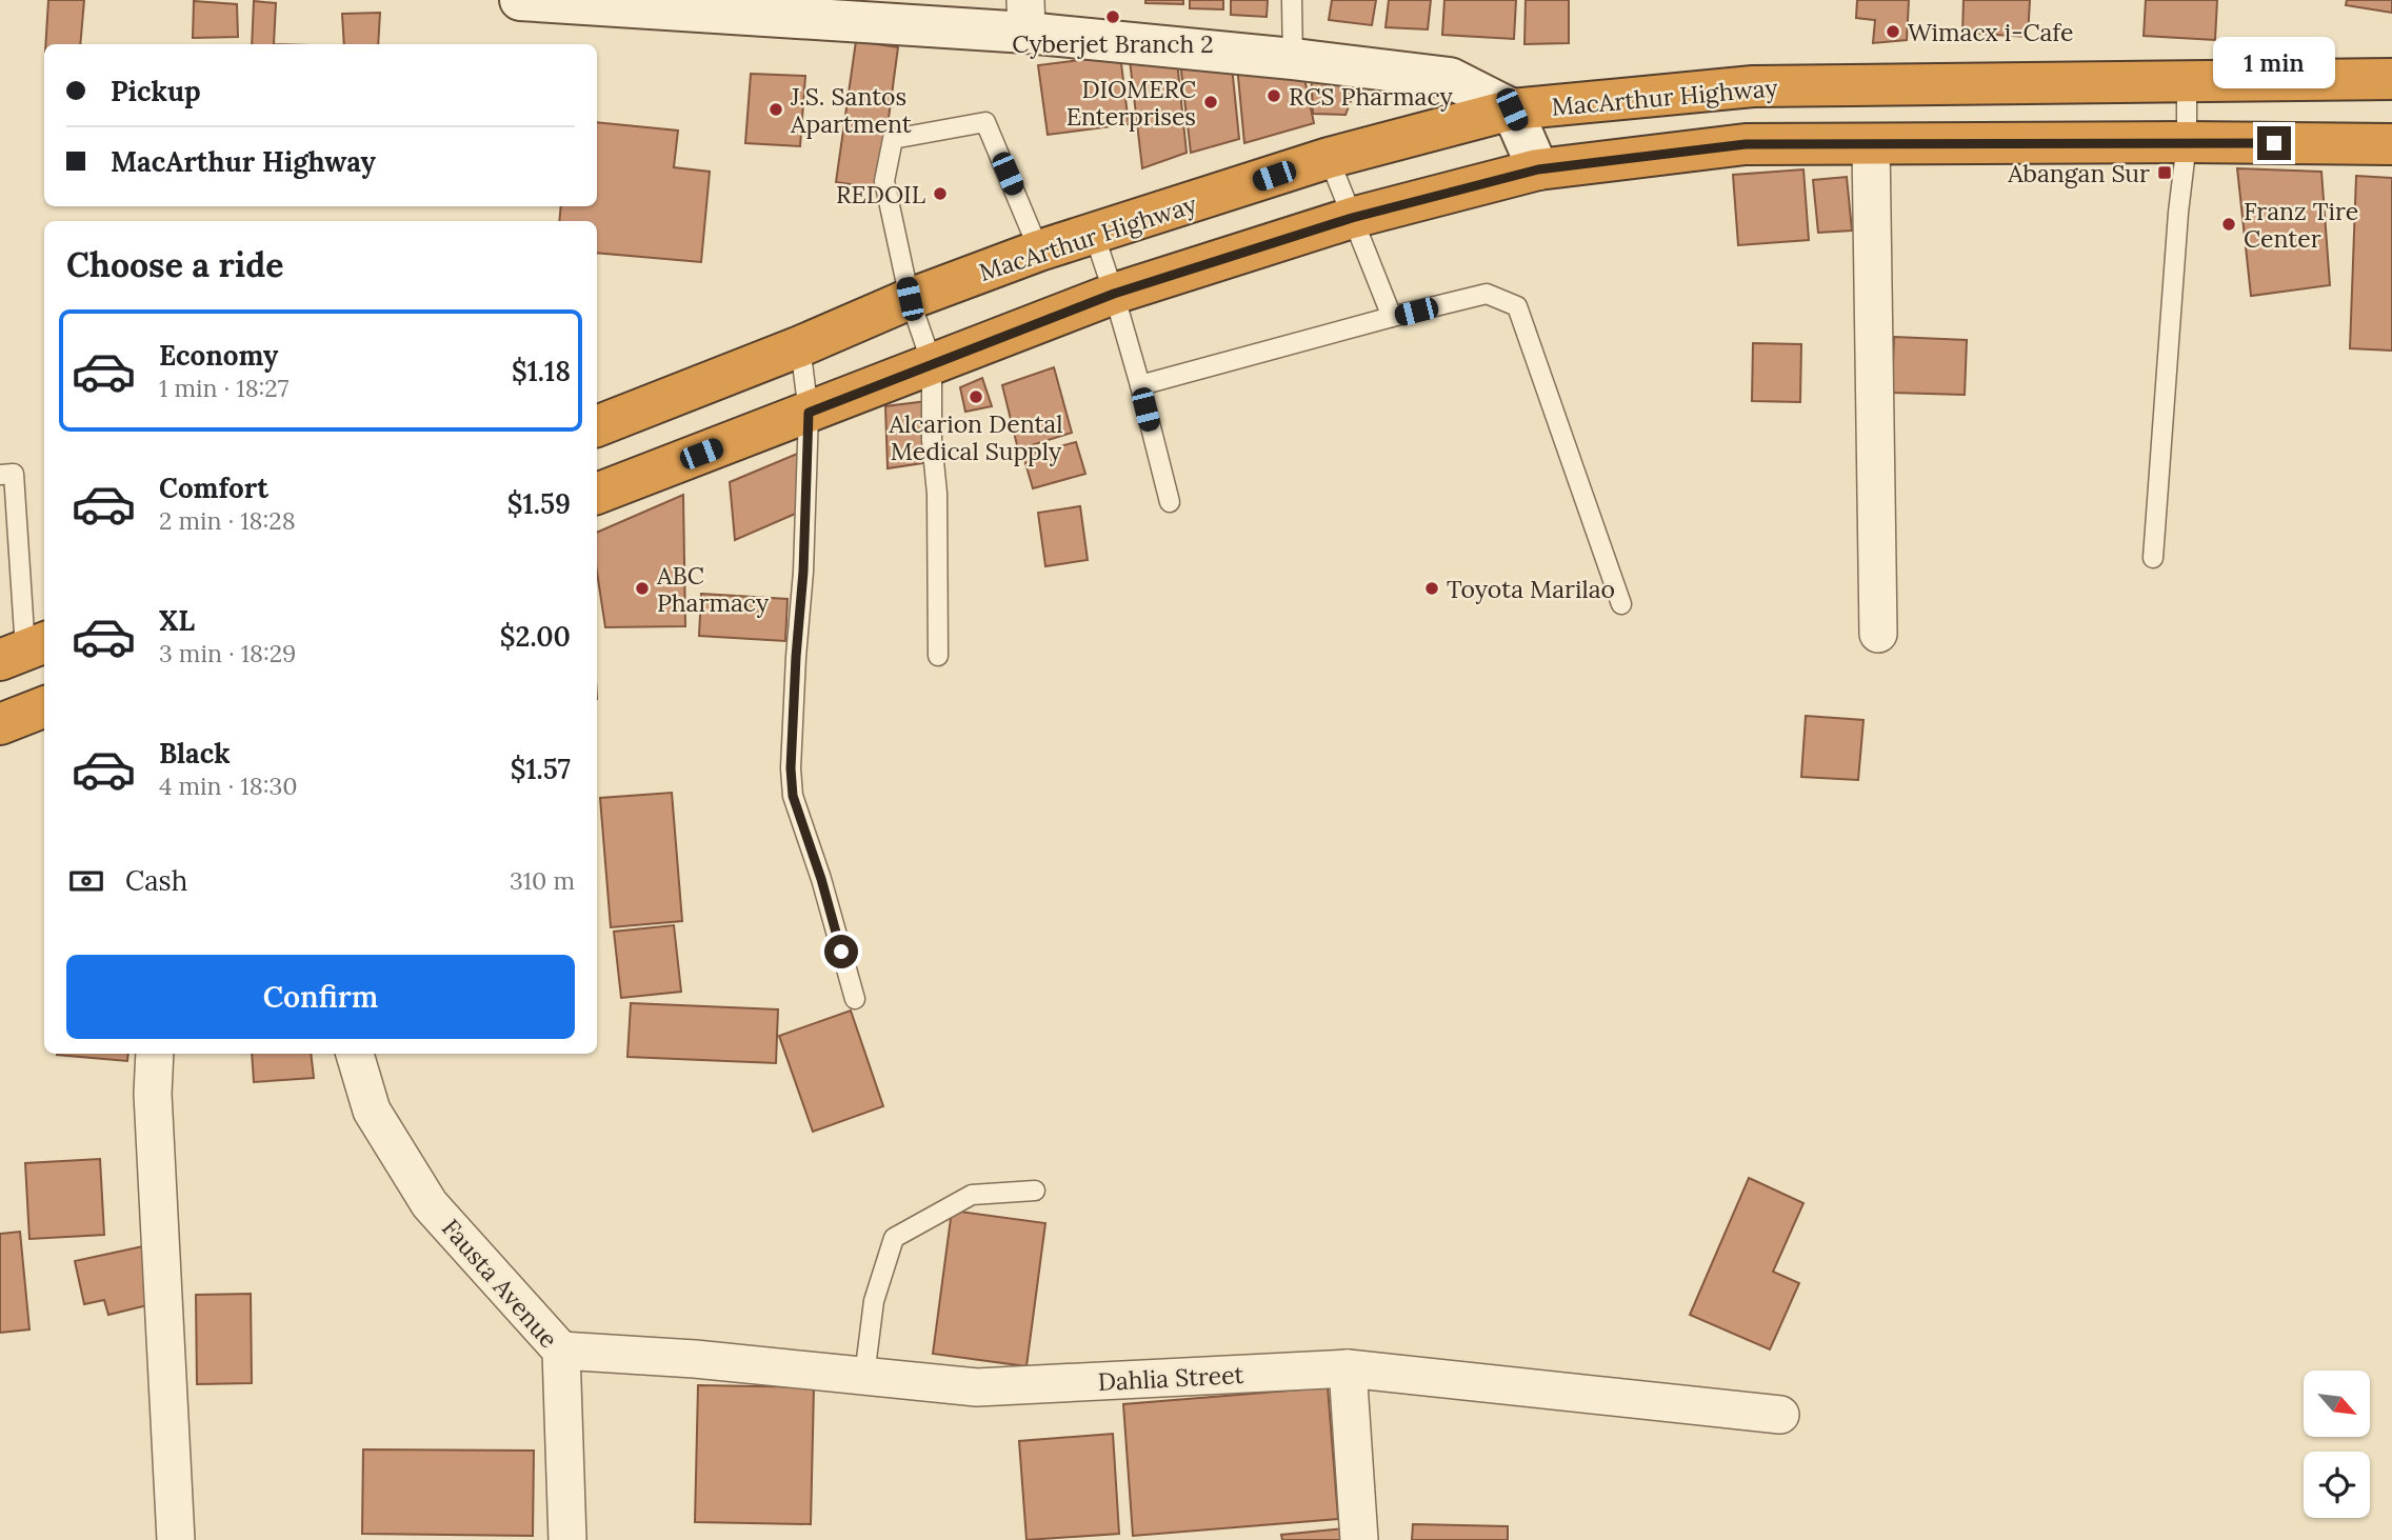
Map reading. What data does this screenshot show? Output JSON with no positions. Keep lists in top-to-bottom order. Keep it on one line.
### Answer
{"streets":{"highway":["MacArthur Highway"],"street":["Fausta Avenue","Dahlia Street"]},"crossings":[["Fausta Avenue","Dahlia Street"]],"places":{"other":["Cyberjet Branch 2","Wimacx i-Cafe","RCS Pharmacy","DIOMERC Enterprises","J.S. Santos Apartment","REDOIL","Franz Tire Center","Alcarion Dental Medical Supply","ABC Pharmacy","Toyota Marilao"],"transit":["Abangan Sur"]},"north":"bottom right","page":{"bubble":"1 min","banner":["Pickup","MacArthur Highway"],"heading":"Choose a ride","list":[{"name":"Economy","note":"1 min · 18:27","value":"$1.18"},{"name":"Comfort","note":"2 min · 18:28","value":"$1.59"},{"name":"XL","note":"3 min · 18:29","value":"$2.00"},{"name":"Black","note":"4 min · 18:30","value":"$1.57"}],"pay":["Cash","310 m"],"buttons":"Confirm"}}
